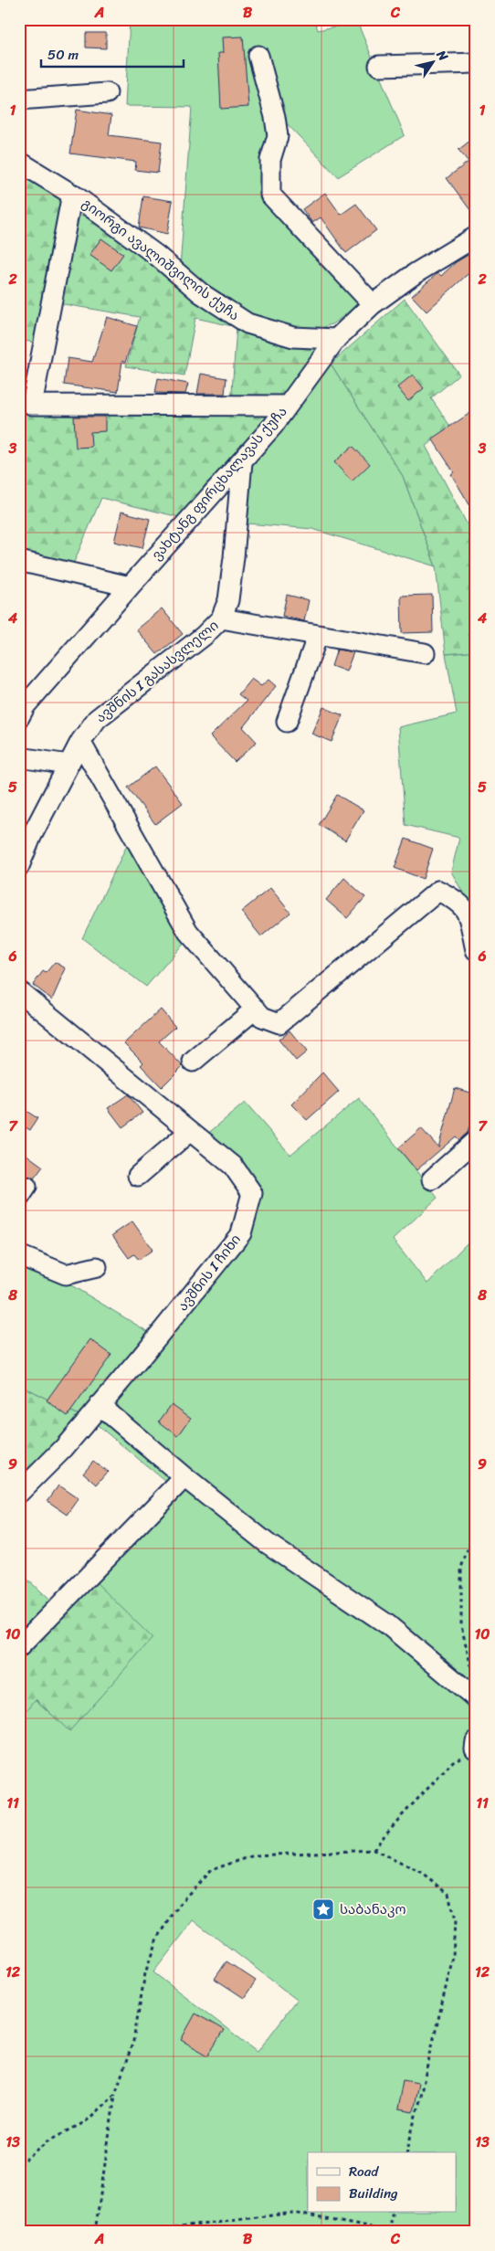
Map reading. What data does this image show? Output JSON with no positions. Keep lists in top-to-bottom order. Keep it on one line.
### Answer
{"streets":{"street":["გიორგი ავალიშვილის ქუჩა","ვახტანგ ფირცხალავას ქუჩა","ავშნის I გასასვლელი","ავშნის I ჩიხი"]},"crossings":[["გიორგი ავალიშვილის ქუჩა","ვახტანგ ფირცხალავას ქუჩა"],["ვახტანგ ფირცხალავას ქუჩა","ავშნის I გასასვლელი"]],"places":{"place":["საბანაკო"]},"legend":["Road","Building"],"scale_bar":"50 m","north":"top right","grid":{"columns":["A","B","C"],"rows":["1","2","3","4","5","6","7","8","9","10","11","12","13"]}}
